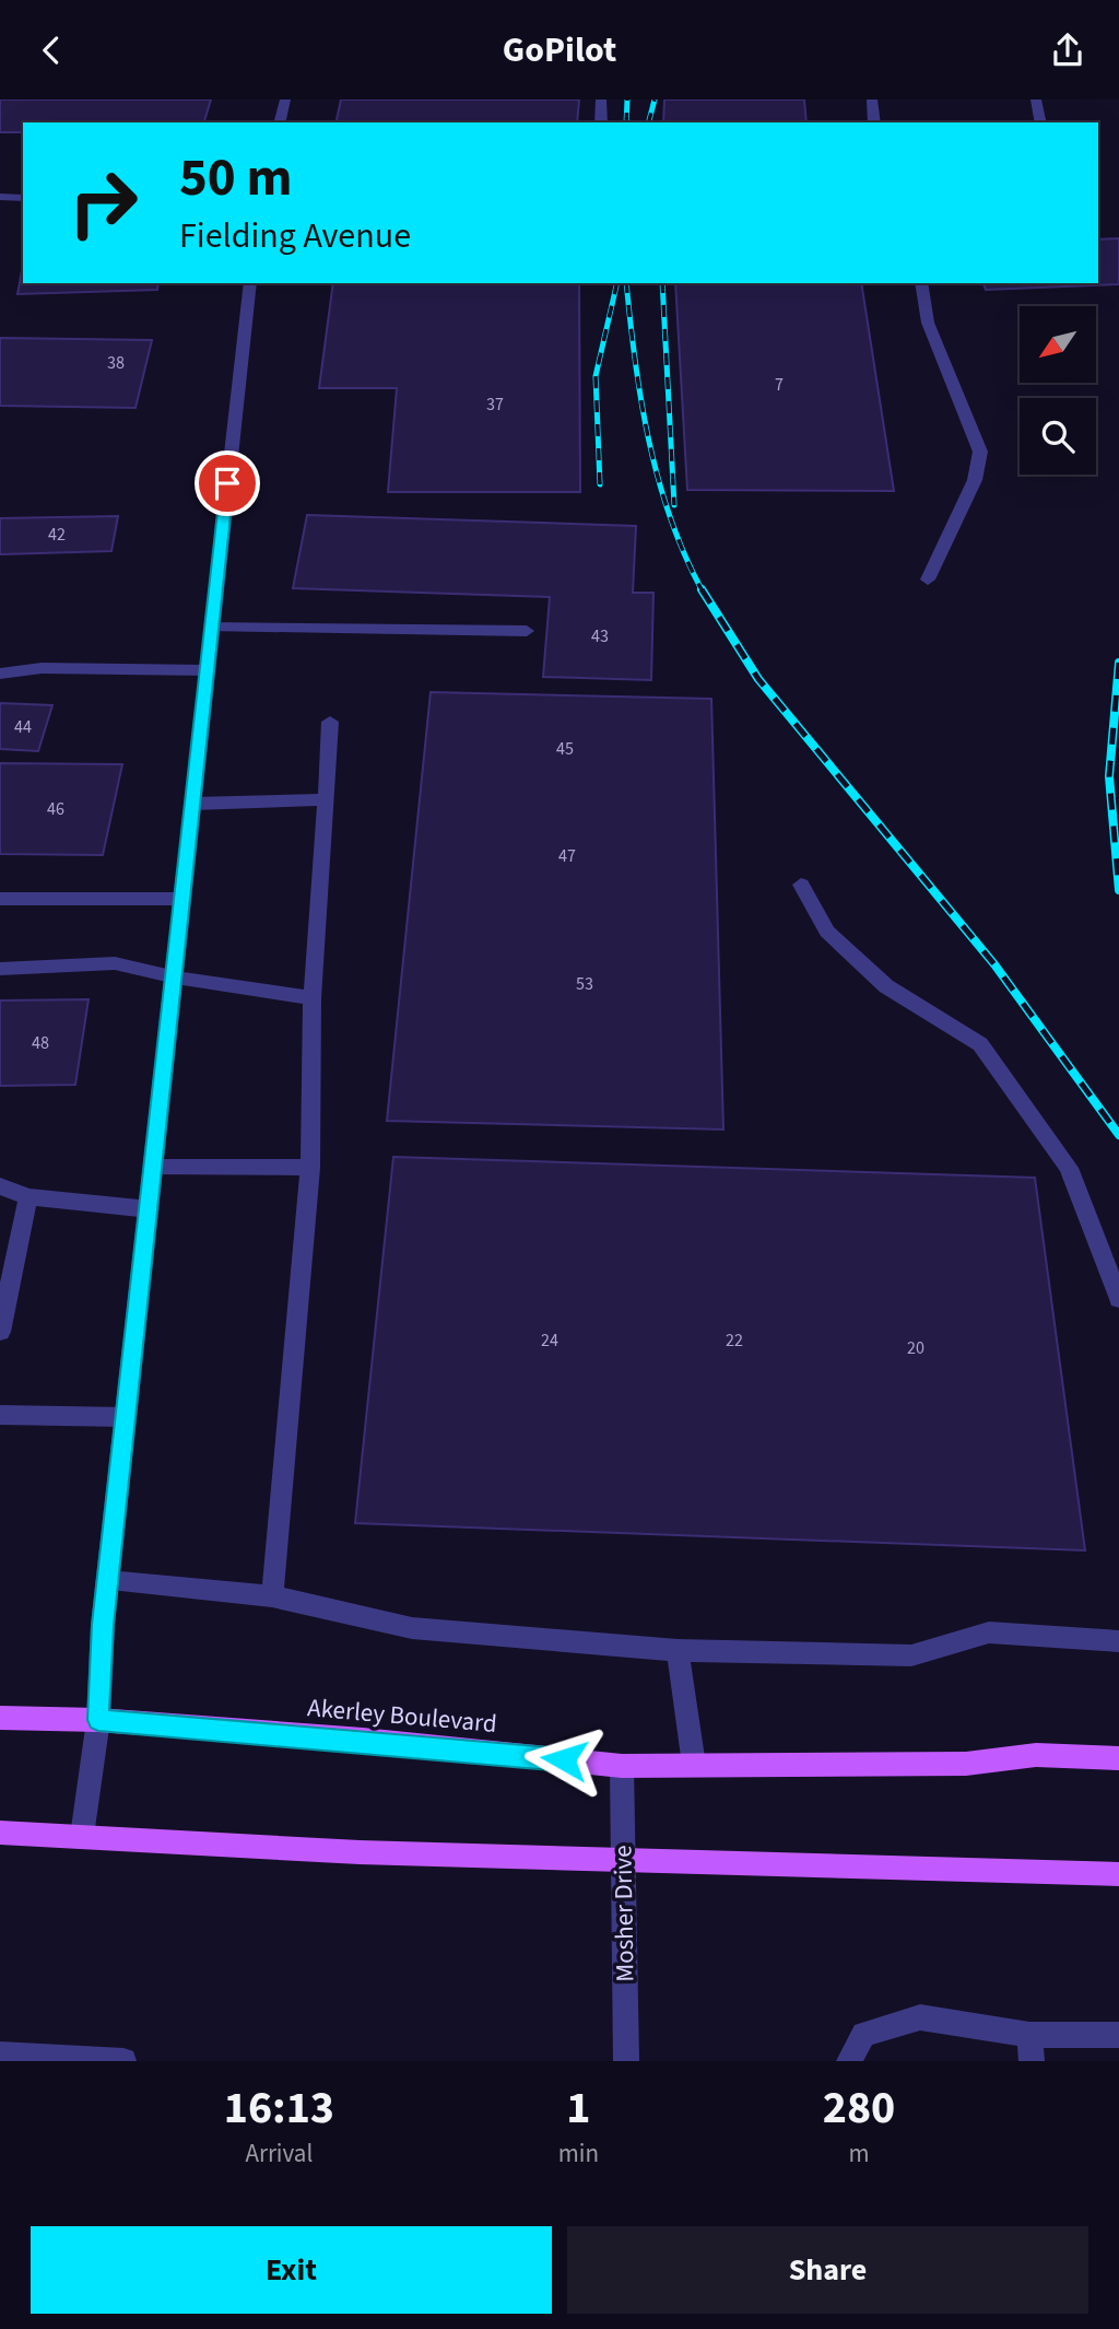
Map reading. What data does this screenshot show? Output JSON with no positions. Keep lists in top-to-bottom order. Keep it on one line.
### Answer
{"streets":{"main road":["Akerley Boulevard"],"street":["Mosher Drive"]},"crossings":[["Akerley Boulevard","Mosher Drive"]],"house_numbers":["38","7","37","42","43","44","45","46","47","53","48","24","22","20"],"north":"bottom left","page":{"header":"GoPilot","turn":["50 m","Fielding Avenue"],"eta":["16:13","Arrival","1","min","280","m"],"buttons":["Exit","Share"]}}
